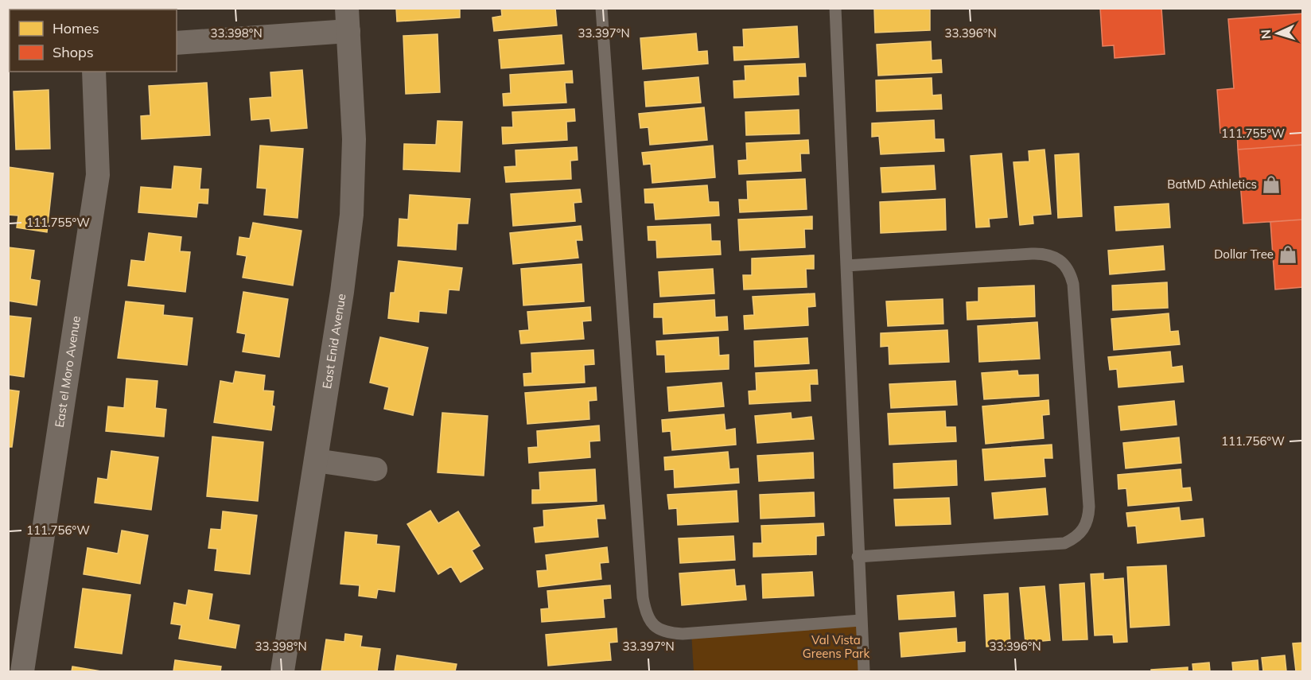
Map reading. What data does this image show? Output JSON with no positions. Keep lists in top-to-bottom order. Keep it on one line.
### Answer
{"streets":{"street":["East Enid Avenue","East el Moro Avenue"]},"parks":["Val Vista Greens Park"],"places":{"shop":["BatMD Athletics","Dollar Tree"]},"legend":["Homes","Shops"],"north":"left","coordinates":["33.398°N","33.397°N","33.396°N","111.755°W","111.756°W"]}
